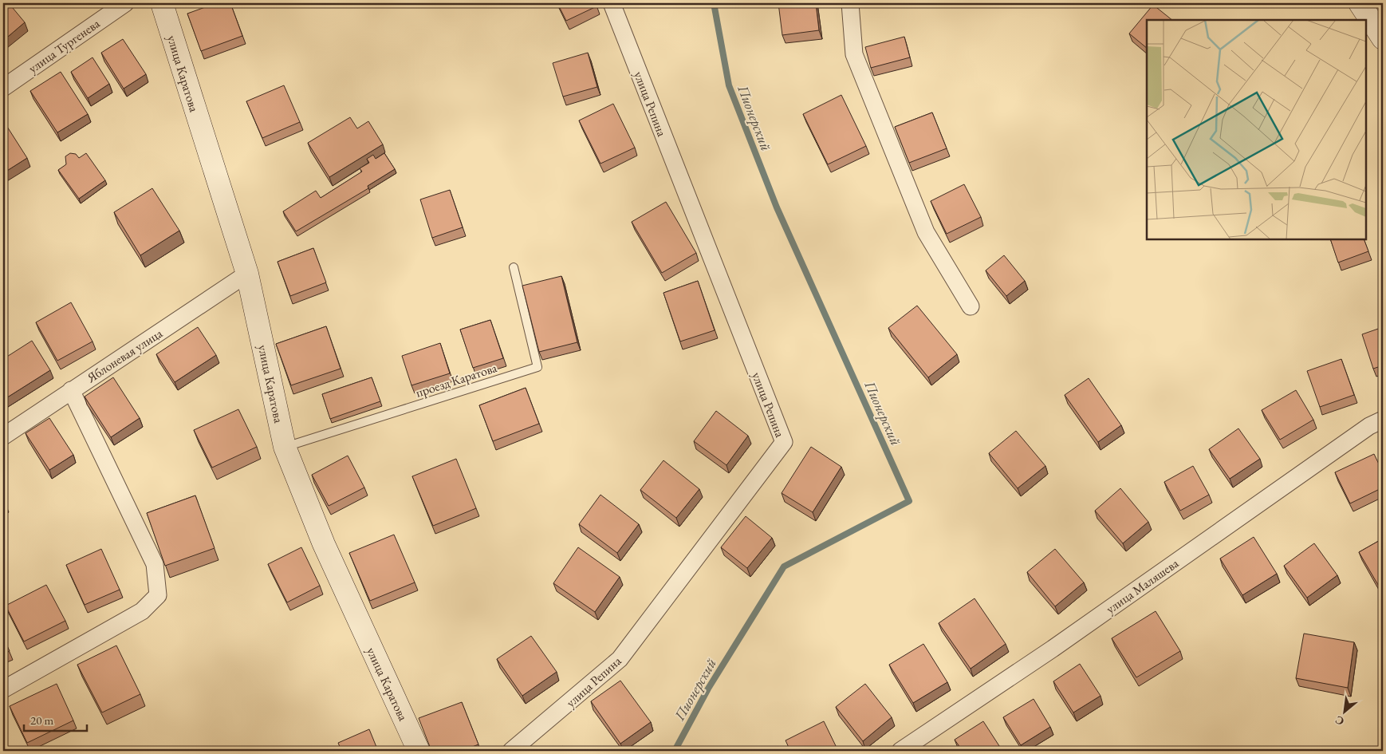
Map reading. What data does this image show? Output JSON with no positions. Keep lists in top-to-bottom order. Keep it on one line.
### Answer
{"streets":{"street":["улица Тургенева","улица Каратова","улица Репина","Яблоневая улица","улица Маляшева"],"lane":["проезд Каратова"]},"crossings":[["улица Каратова","Яблоневая улица"],["улица Каратова","проезд Каратова"]],"water":["Пионерский"],"scale_bar":"20 m","north":"bottom left"}
